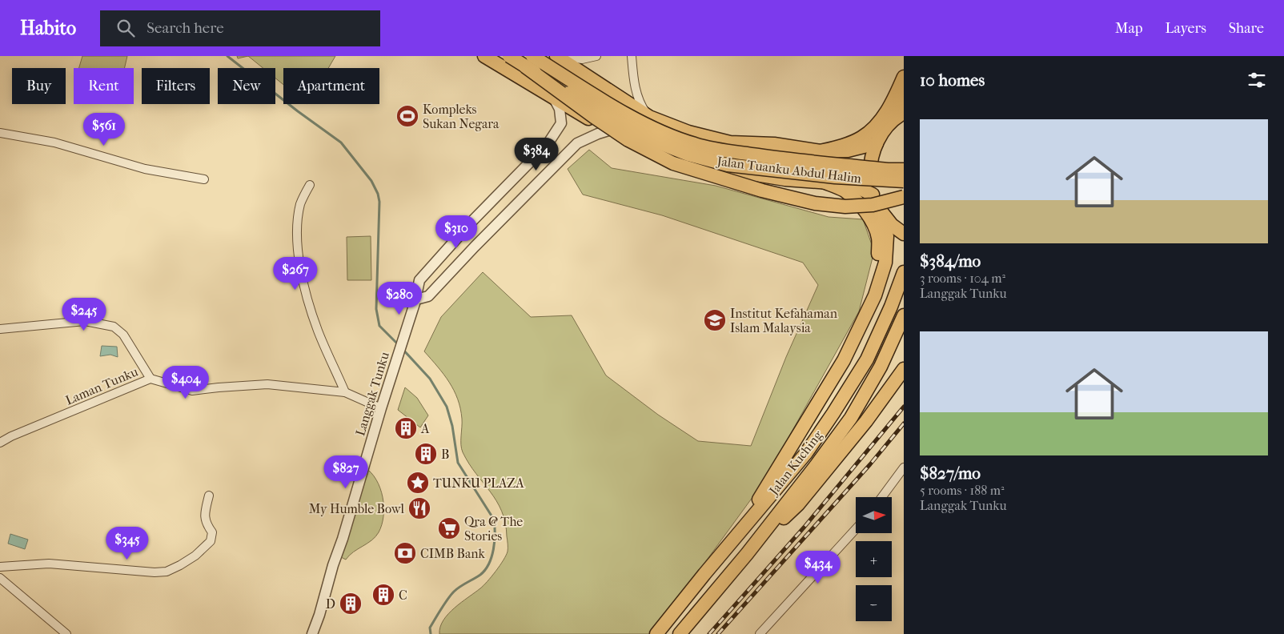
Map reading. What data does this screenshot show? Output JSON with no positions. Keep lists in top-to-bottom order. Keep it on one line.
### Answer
{"streets":{"main road":["Jalan Tuanku Abdul Halim","Jalan Kuching"],"street":["Laman Tunku","Langgak Tunku"]},"crossings":[["Jalan Tuanku Abdul Halim","Langgak Tunku"],["Laman Tunku","Langgak Tunku"]],"places":{"sports":["Kompleks Sukan Negara"],"school or university":["Institut Kefahaman Islam Malaysia"],"building":["A","B","C","D"],"place":["TUNKU PLAZA"],"restaurant":["My Humble Bowl"],"supermarket":["Qra @ The Stories"],"bank":["CIMB Bank"]},"north":"right","page":{"header":"Habito","search":"Search here","nav":["Map","Layers","Share"],"heading":"10 homes","chip":["Buy","Rent","Filters","New","Apartment"],"list":[{"name":"$384/mo","note":"3 rooms · 104 m² · Langgak Tunku"},{"name":"$827/mo","note":"5 rooms · 188 m² · Langgak Tunku"}],"price":["$561","$384","$310","$267","$280","$245","$404","$827","$345","$434"],"map_buttons":["+","−"]}}
